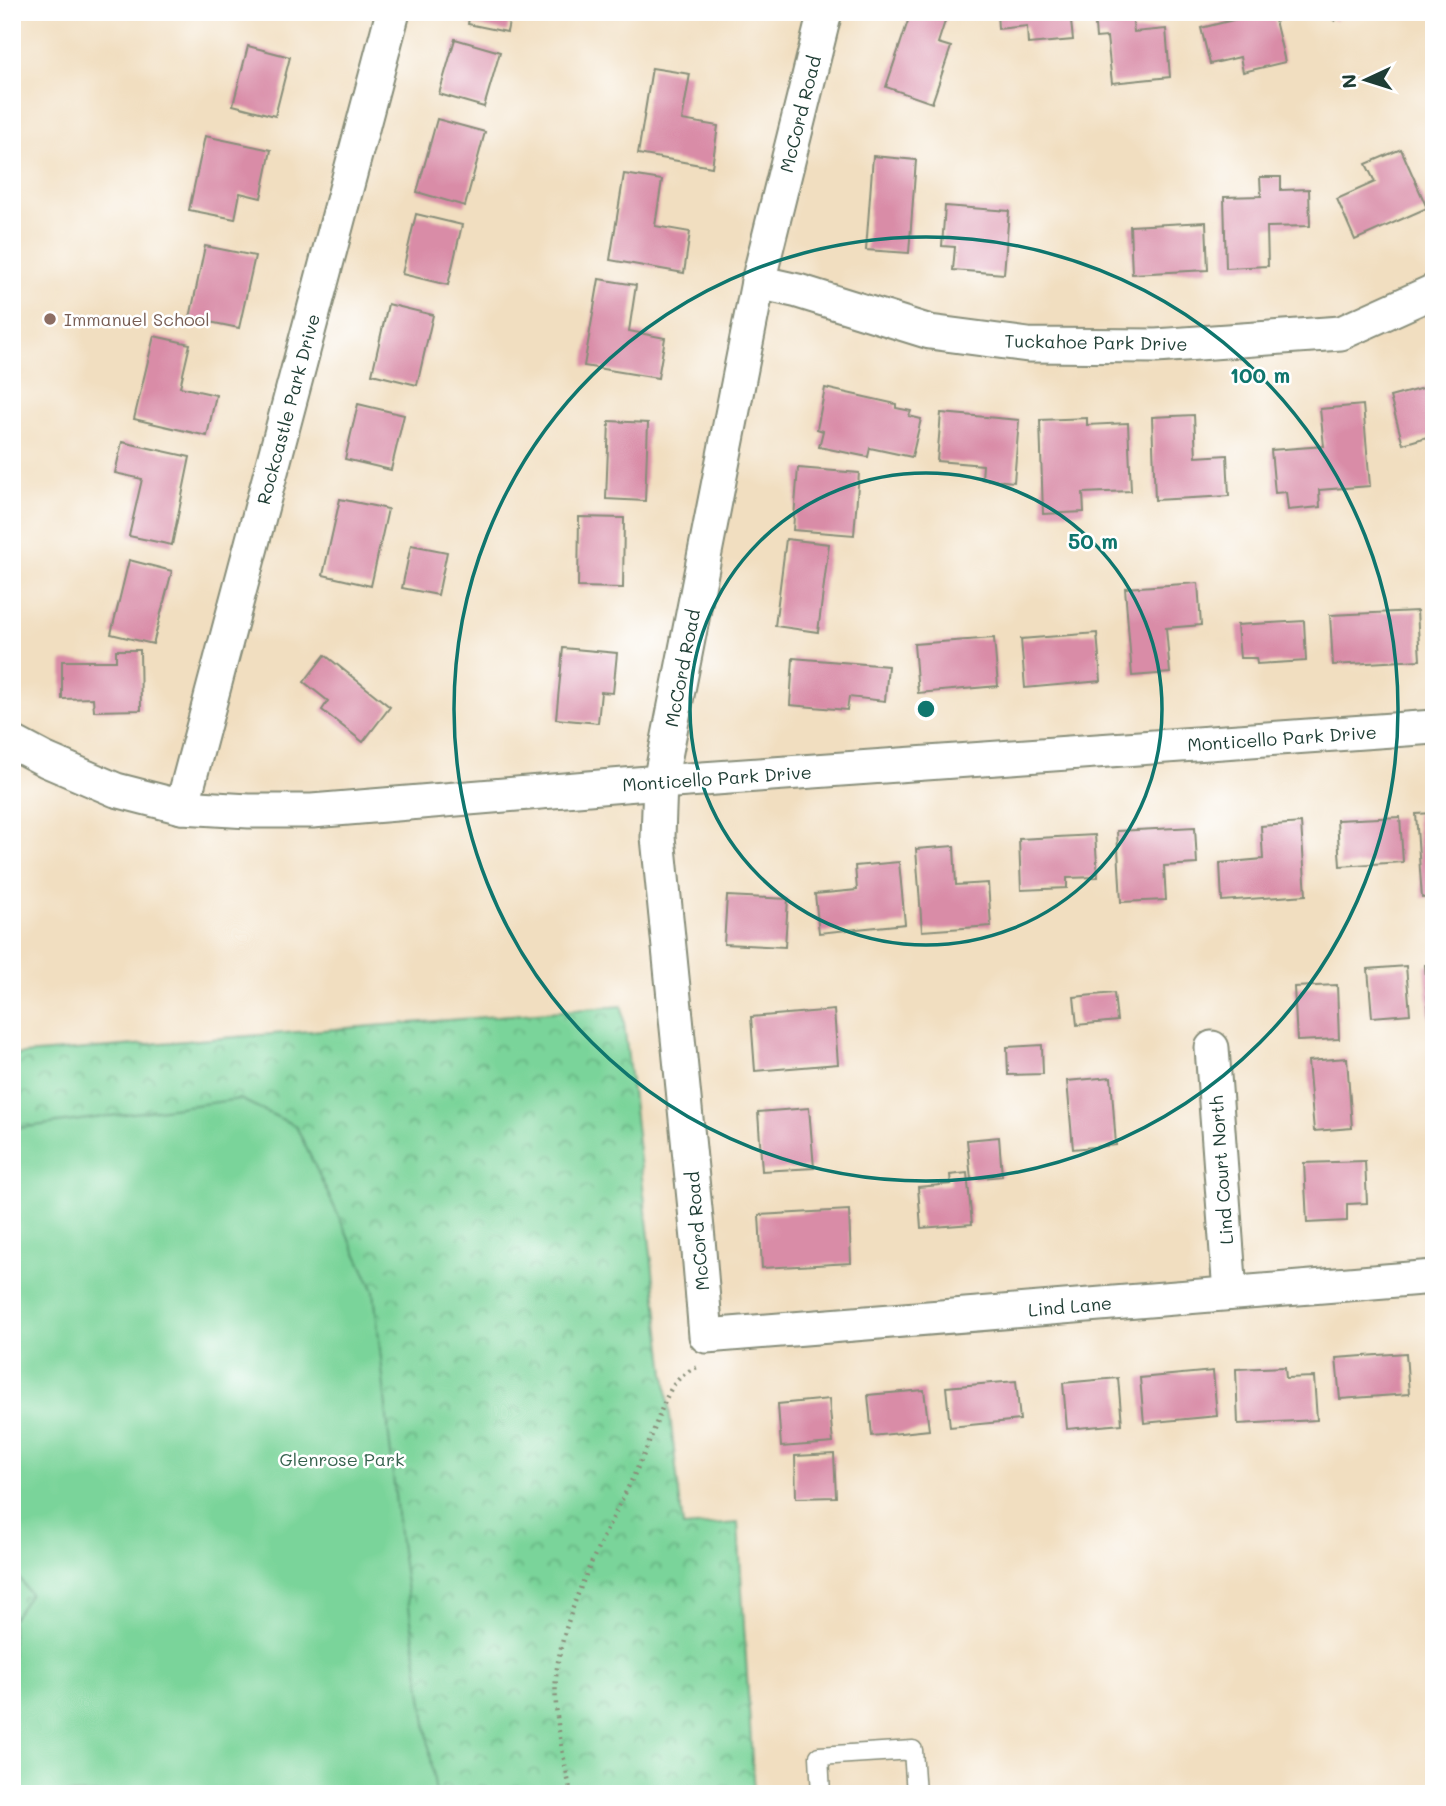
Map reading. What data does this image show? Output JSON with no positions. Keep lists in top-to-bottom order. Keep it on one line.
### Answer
{"streets":{"street":["McCord Road","Tuckahoe Park Drive","Rockcastle Park Drive","Monticello Park Drive","Lind Court North","Lind Lane"]},"crossings":[["McCord Road","Tuckahoe Park Drive"],["McCord Road","Monticello Park Drive"],["McCord Road","Lind Lane"],["Rockcastle Park Drive","Monticello Park Drive"],["Lind Court North","Lind Lane"]],"parks":["Glenrose Park"],"places":["Immanuel School"],"north":"left","rings":["100 m","50 m"]}
